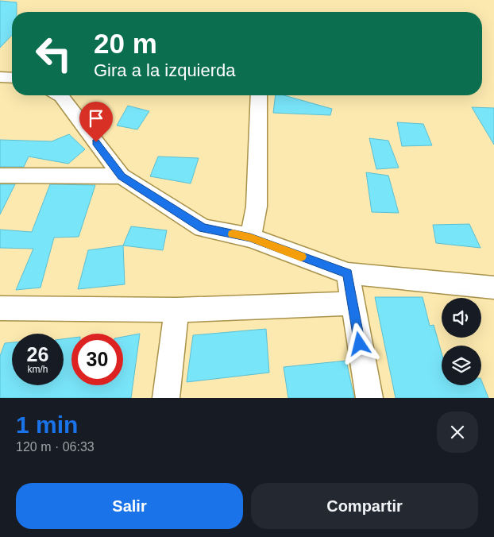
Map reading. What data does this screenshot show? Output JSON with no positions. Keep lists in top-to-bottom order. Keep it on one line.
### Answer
{"page":{"turn":["20 m","Gira a la izquierda"],"speed":"26 km/h","limit":"30","heading":["1 min","120 m · 06:33"],"buttons":["Salir","Compartir"]}}
